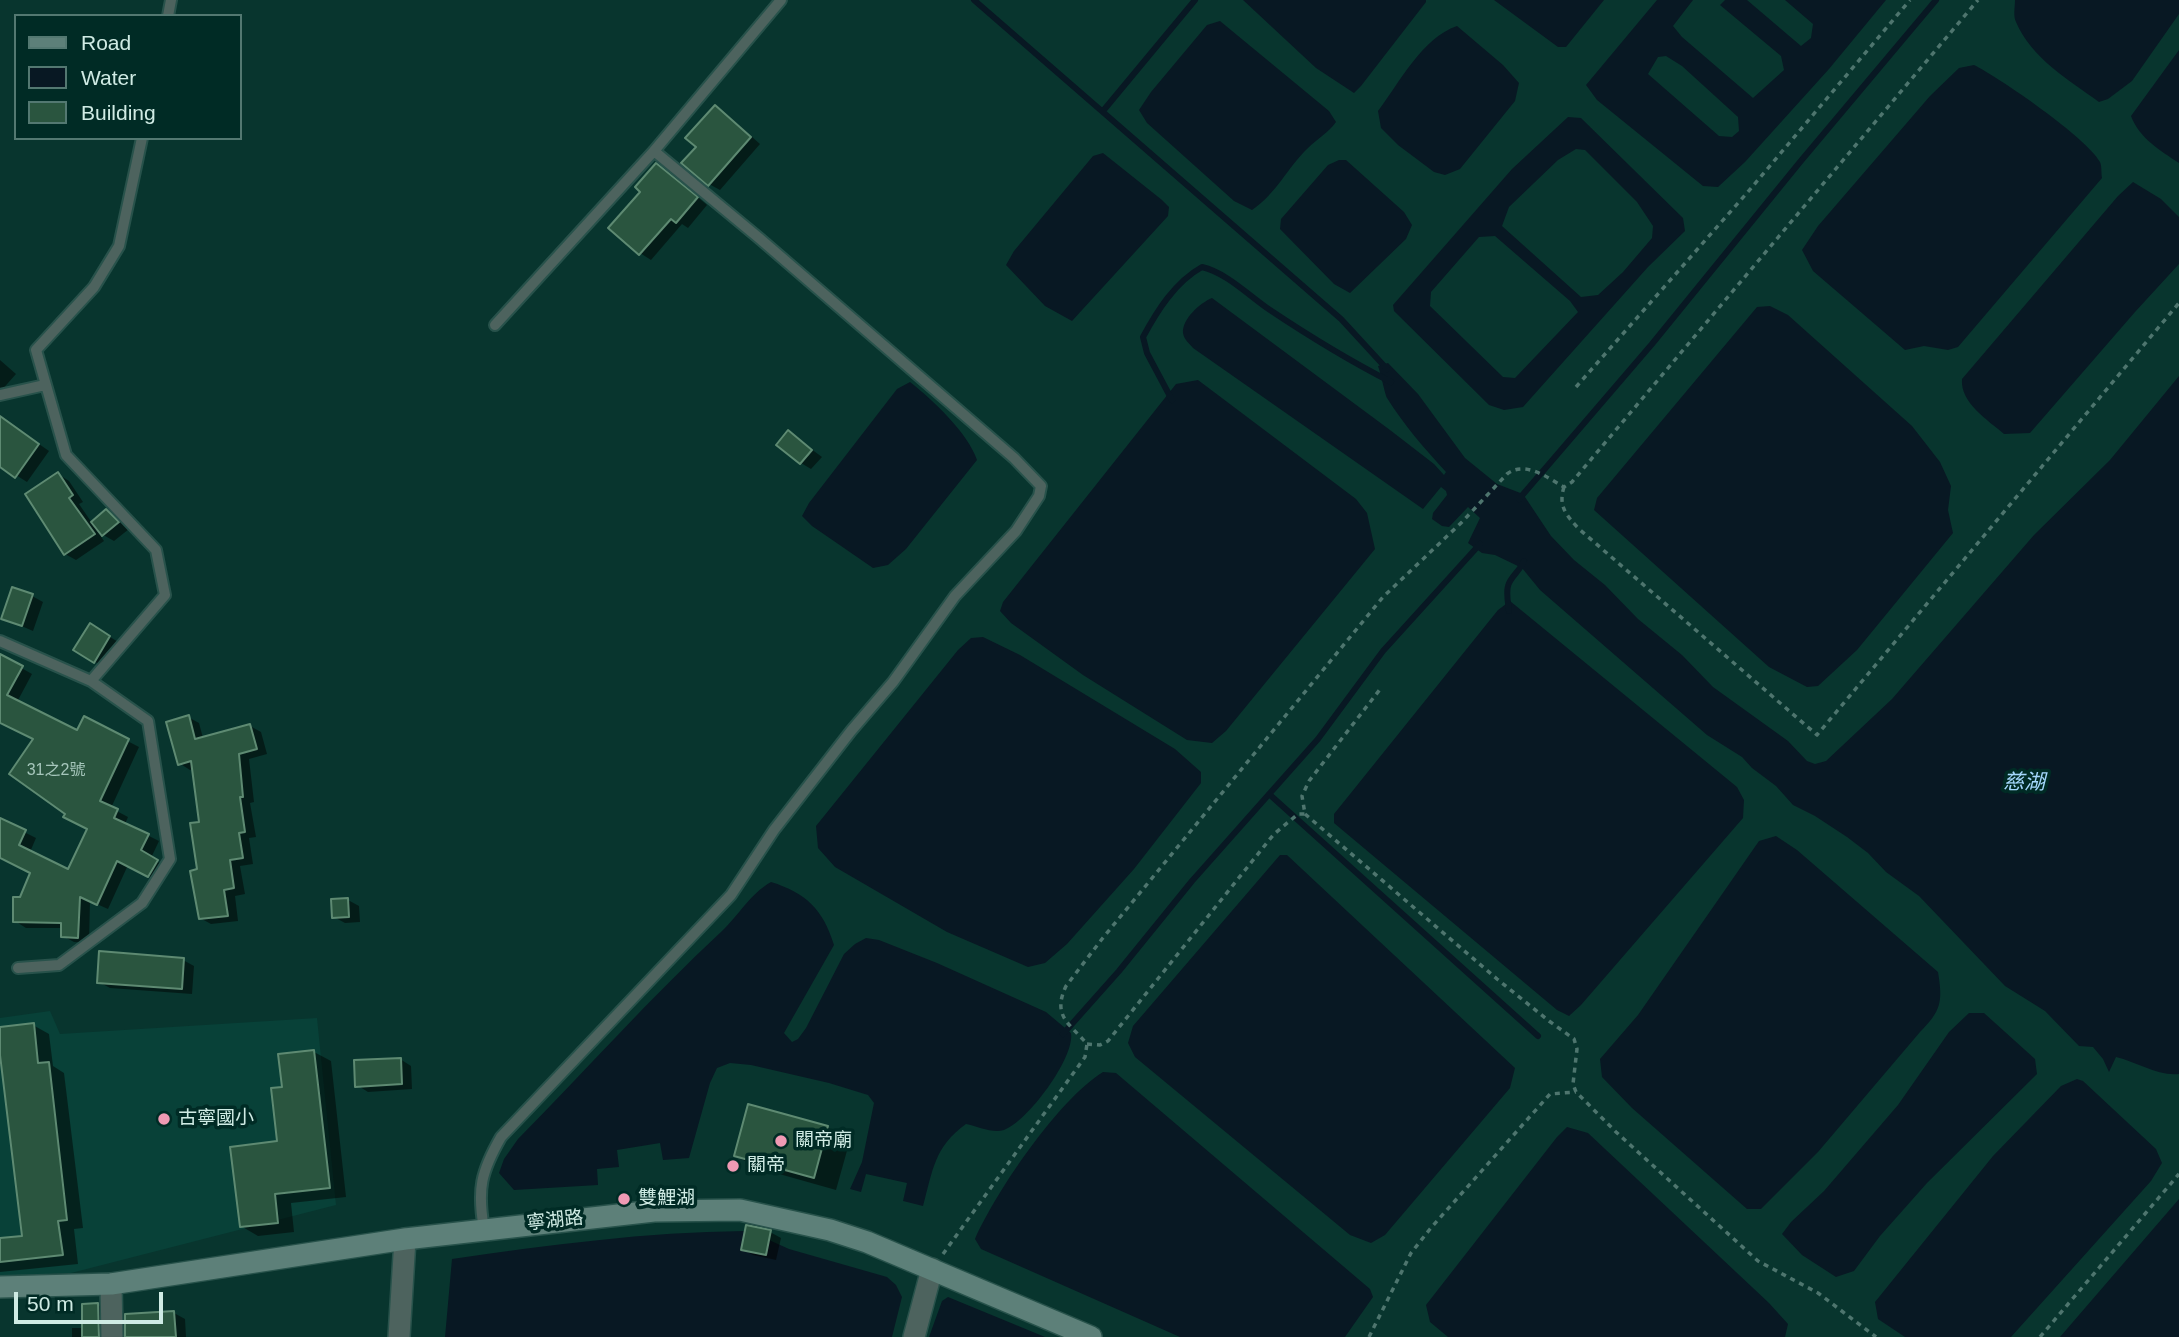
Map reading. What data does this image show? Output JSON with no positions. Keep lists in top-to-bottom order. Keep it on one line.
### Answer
{"streets":{"main road":["寧湖路"]},"water":["慈湖"],"places":["古寧國小","關帝廟","關帝","雙鯉湖"],"house_numbers":["31之2號"],"legend":["Road","Water","Building"],"scale_bar":"50 m"}
